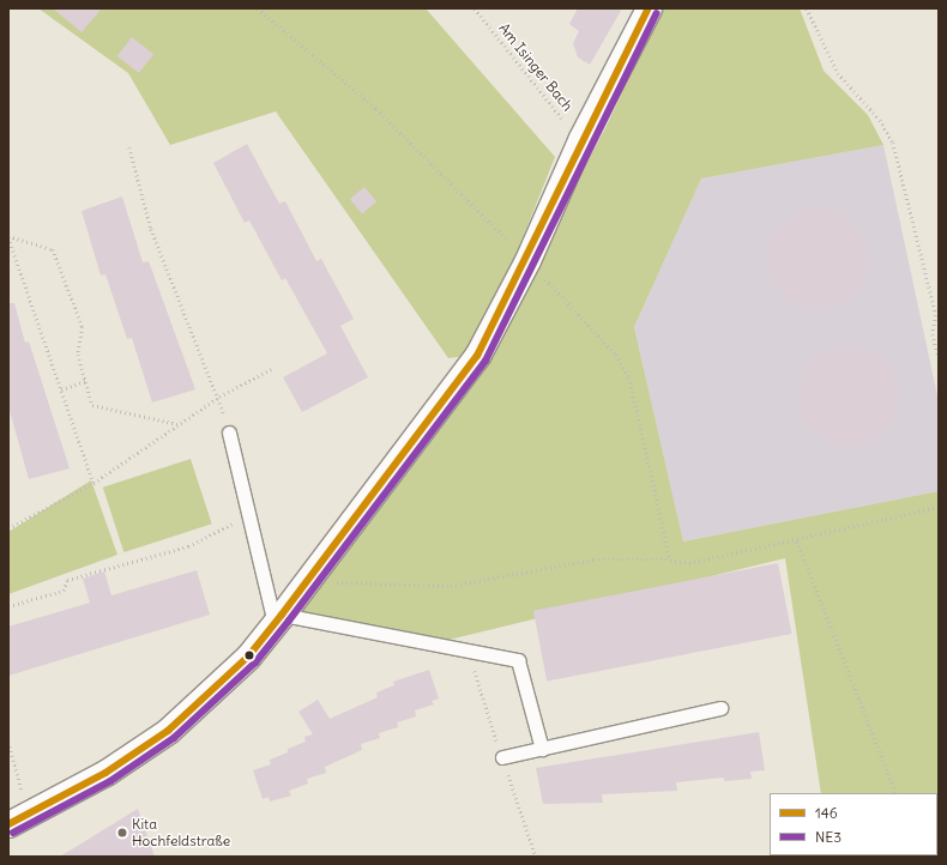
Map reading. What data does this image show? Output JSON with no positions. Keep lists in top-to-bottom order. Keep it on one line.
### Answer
{"streets":{"path":["Am Isinger Bach"]},"places":["Kita Hochfeldstraße"],"lines":["transit line 146","transit line NE3"],"legend":["146","NE3"]}
